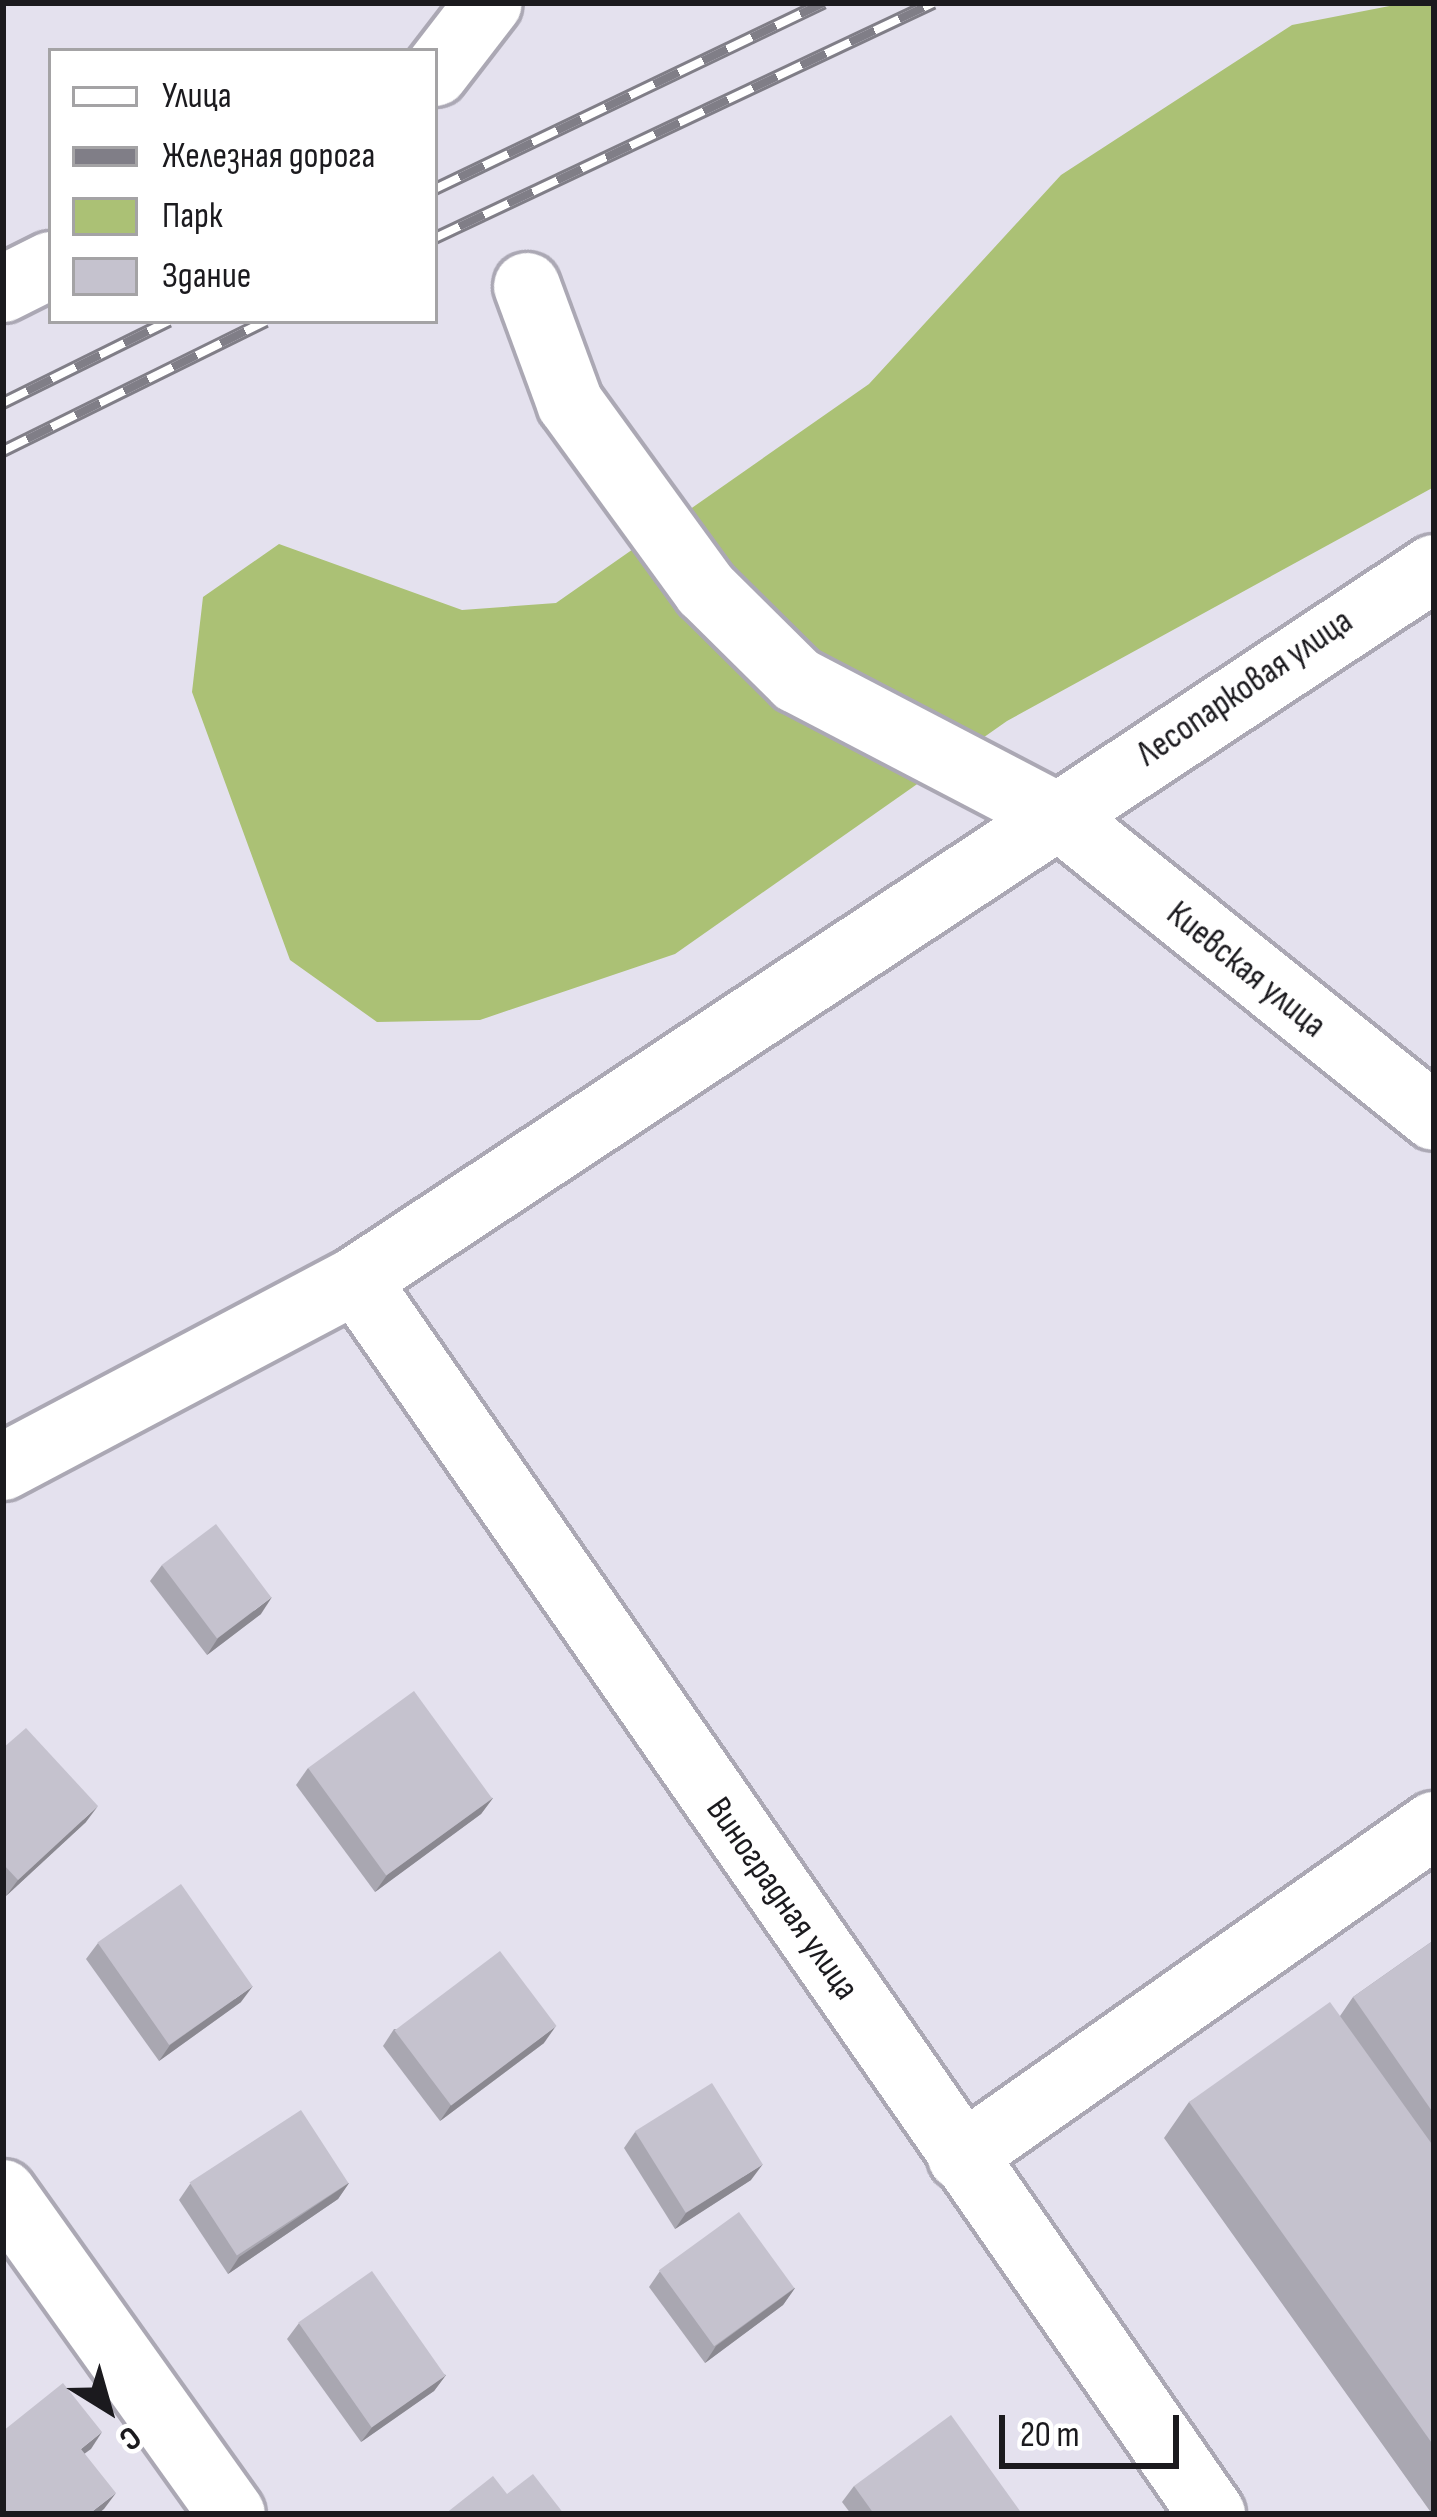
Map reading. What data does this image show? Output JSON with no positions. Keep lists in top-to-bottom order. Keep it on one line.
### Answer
{"streets":{"street":["Лесопарковая улица","Киевская улица","Виноградная улица"]},"crossings":[["Лесопарковая улица","Киевская улица"],["Лесопарковая улица","Виноградная улица"]],"legend":["Улица","Железная дорога","Парк","Здание"],"scale_bar":"20 m","north":"bottom right"}
